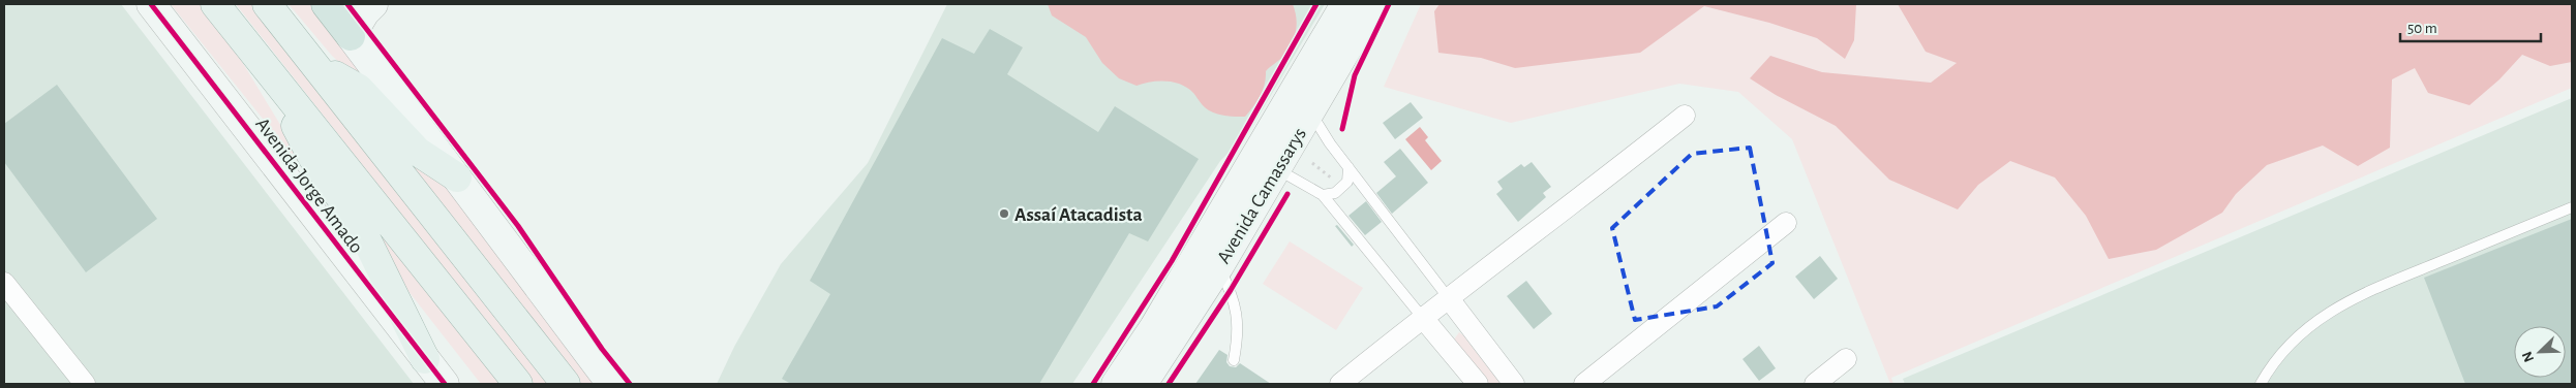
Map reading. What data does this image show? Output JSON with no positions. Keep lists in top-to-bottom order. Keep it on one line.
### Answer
{"streets":{"main road":["Avenida Jorge Amado"],"street":["Avenida Camassarys"]},"places":["Assaí Atacadista"],"scale_bar":"50 m","north":"bottom left"}
